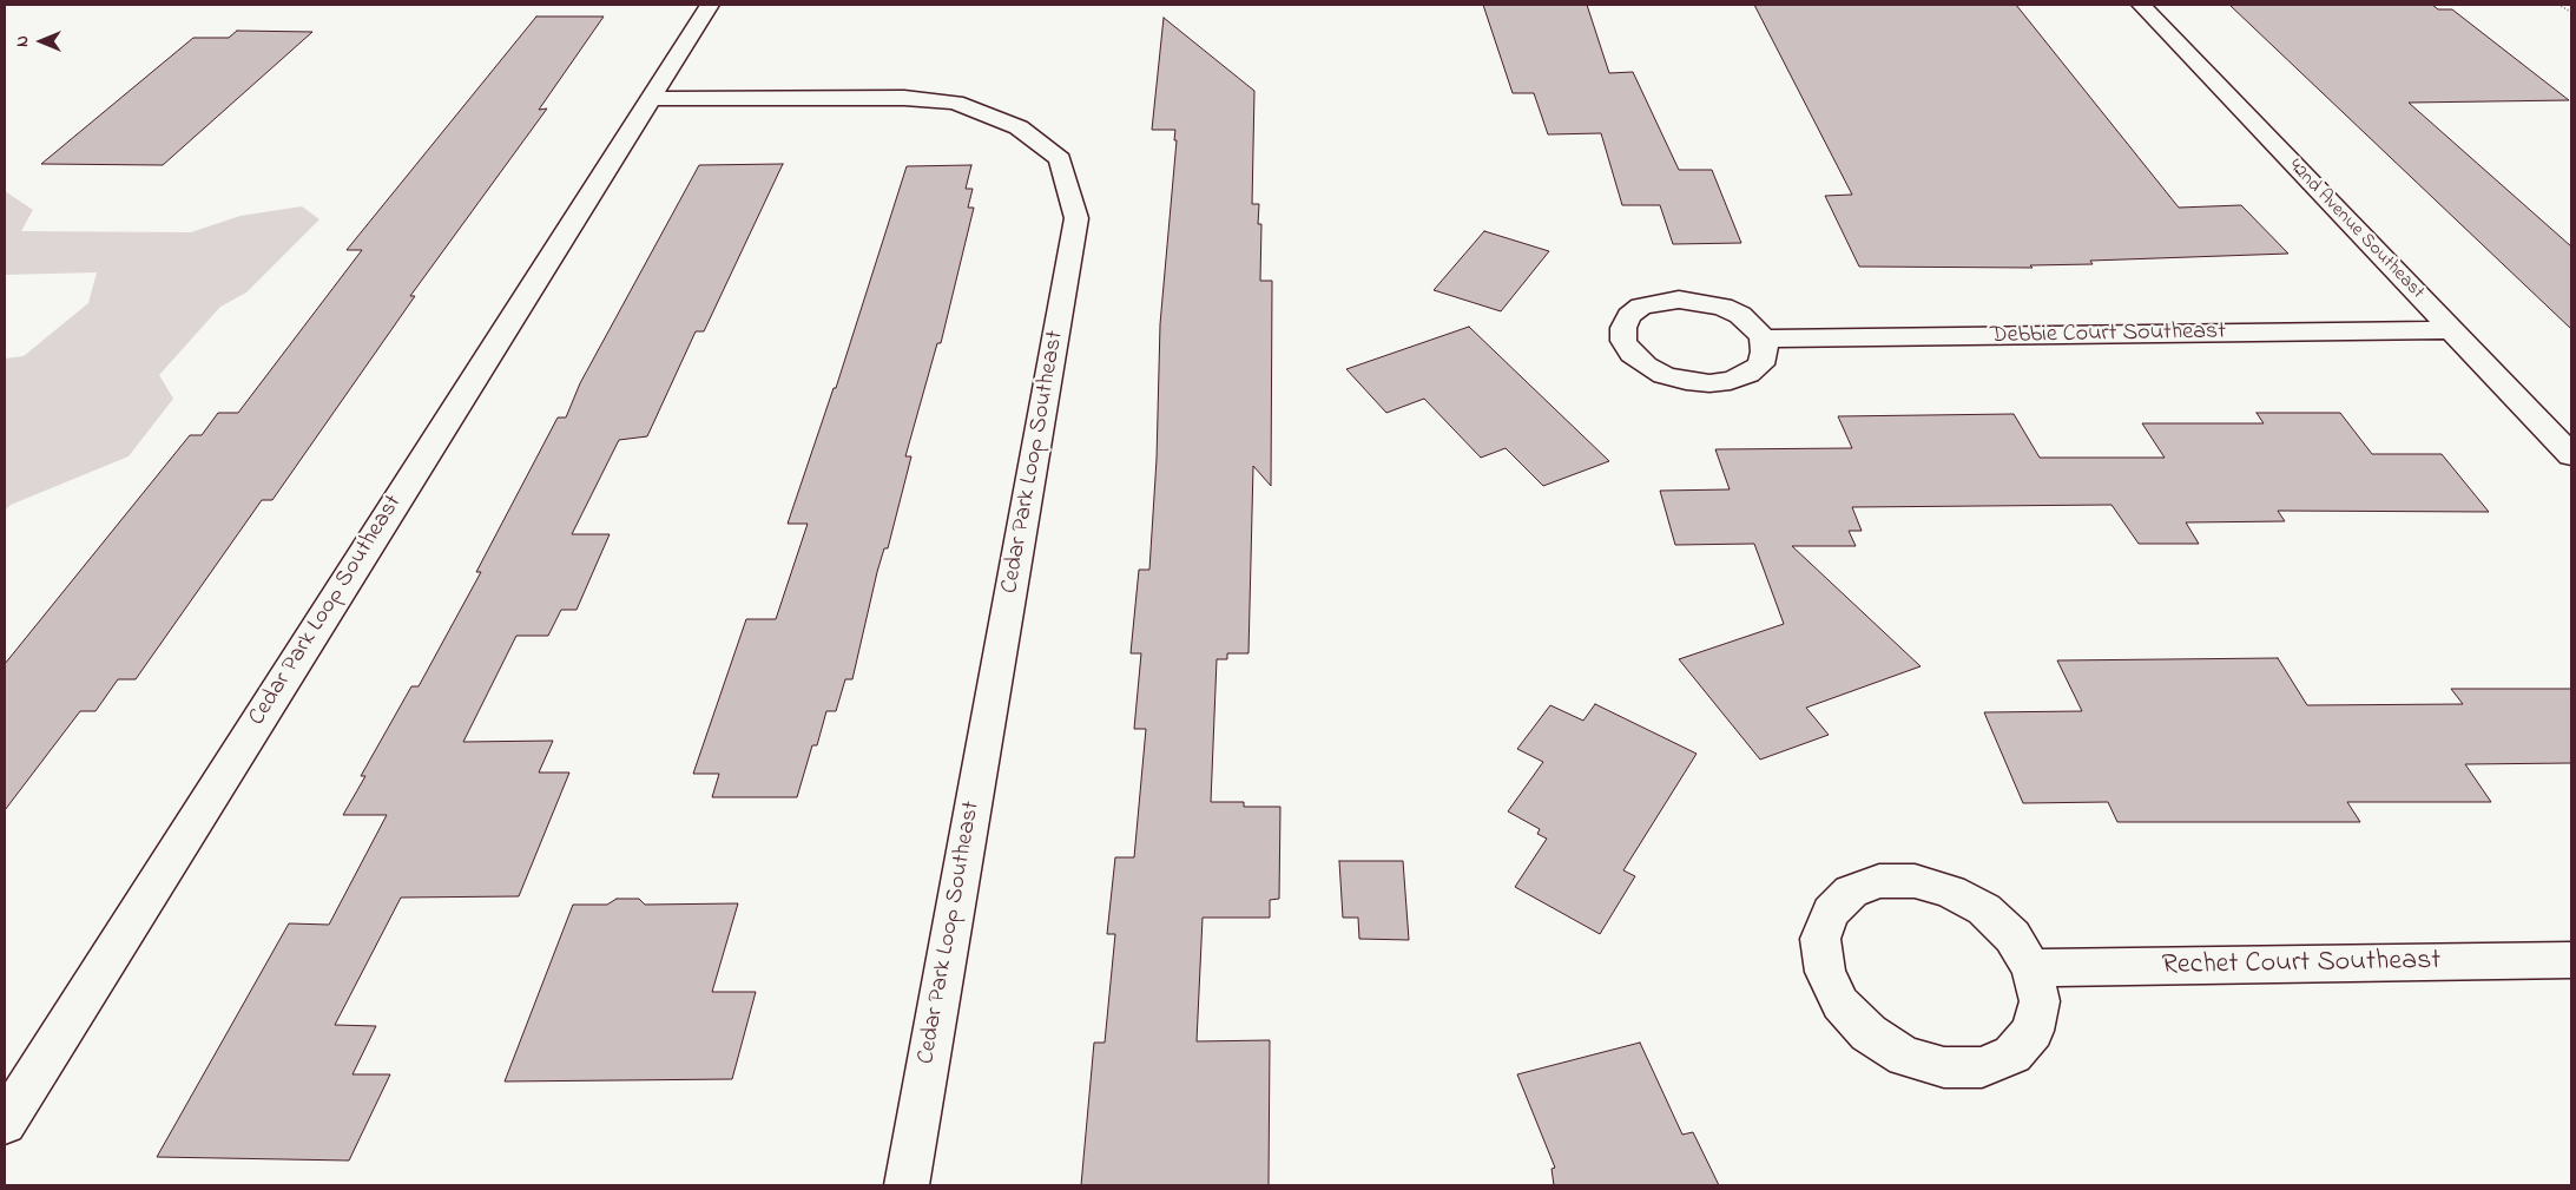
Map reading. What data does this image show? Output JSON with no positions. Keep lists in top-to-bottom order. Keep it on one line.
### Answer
{"streets":{"street":["42nd Avenue Southeast","Debbie Court Southeast","Cedar Park Loop Southeast","Rechet Court Southeast"]},"crossings":[["42nd Avenue Southeast","Debbie Court Southeast"]],"north":"left"}
